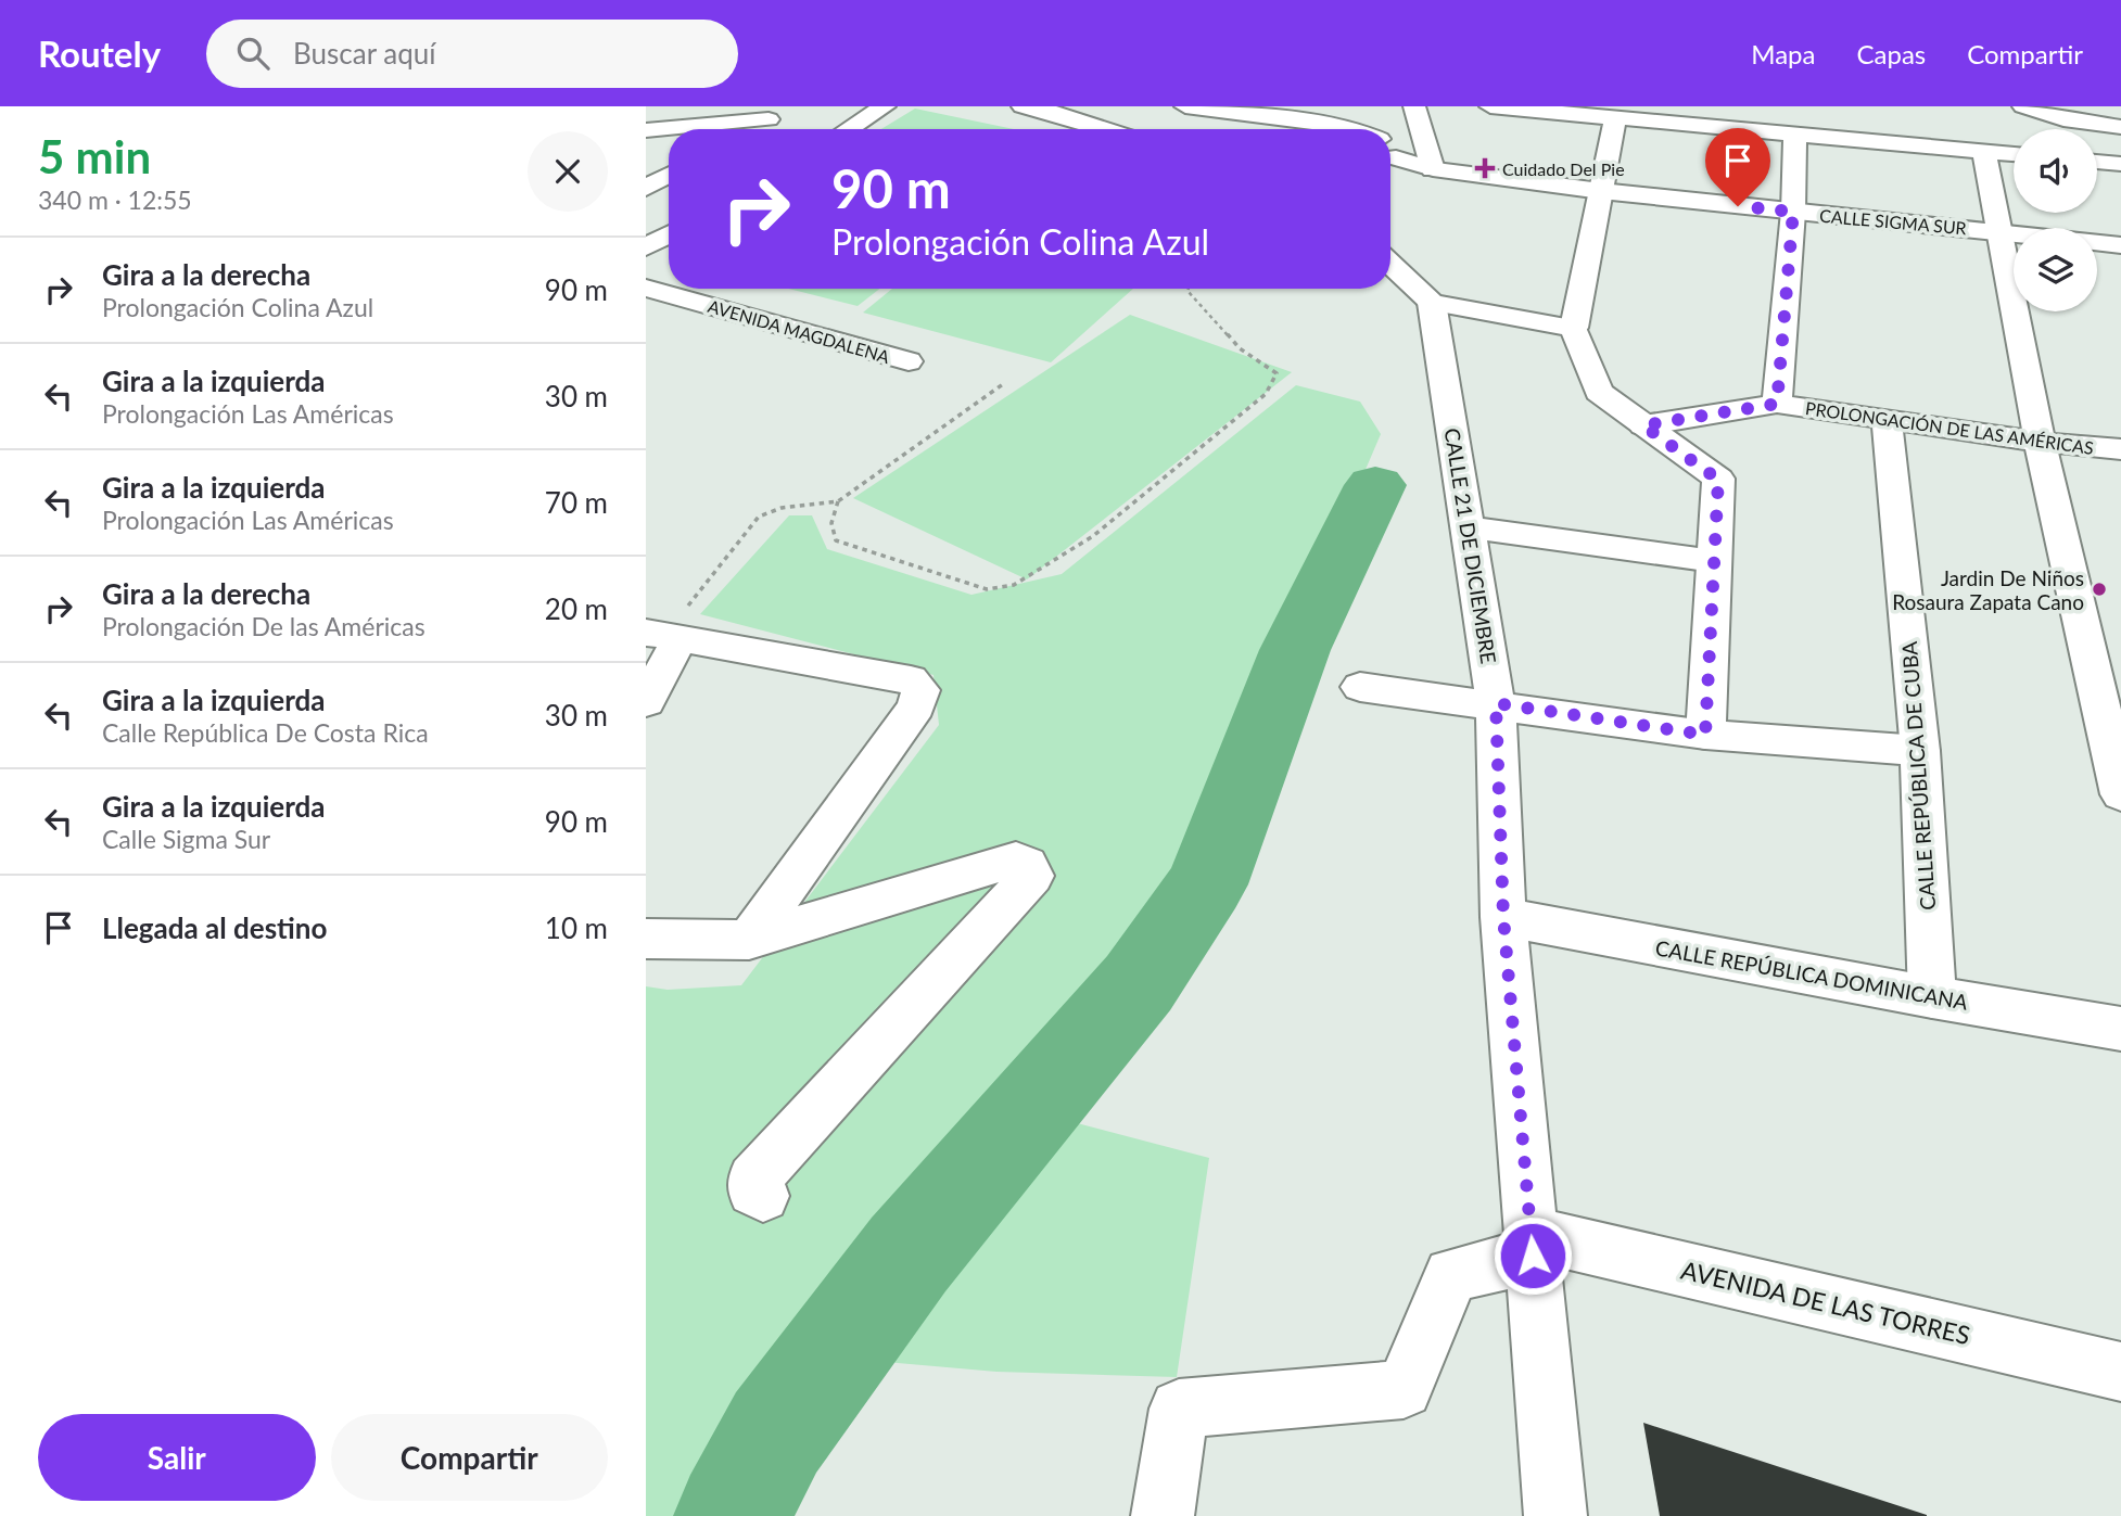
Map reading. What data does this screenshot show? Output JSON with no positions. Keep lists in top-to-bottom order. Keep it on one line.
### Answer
{"streets":{"street":["CALLE SIGMA SUR","AVENIDA MAGDALENA","PROLONGACIÓN DE LAS AMÉRICAS","CALLE 21 DE DICIEMBRE","CALLE REPÚBLICA DE CUBA","CALLE REPÚBLICA DOMINICANA","AVENIDA DE LAS TORRES"]},"crossings":[["PROLONGACIÓN DE LAS AMÉRICAS","CALLE REPÚBLICA DE CUBA"],["CALLE 21 DE DICIEMBRE","CALLE REPÚBLICA DOMINICANA"],["CALLE 21 DE DICIEMBRE","AVENIDA DE LAS TORRES"],["CALLE REPÚBLICA DE CUBA","CALLE REPÚBLICA DOMINICANA"]],"places":{"health":["Cuidado Del Pie"],"other":["Jardin De Niños Rosaura Zapata Cano"]},"page":{"header":"Routely","search":"Buscar aquí","nav":["Mapa","Capas","Compartir"],"heading":["5 min","340 m · 12:55"],"turn":["90 m","Prolongación Colina Azul"],"list":[{"name":"Gira a la derecha","note":"Prolongación Colina Azul","value":"90 m"},{"name":"Gira a la izquierda","note":"Prolongación Las Américas","value":"30 m"},{"name":"Gira a la izquierda","note":"Prolongación Las Américas","value":"70 m"},{"name":"Gira a la derecha","note":"Prolongación De las Américas","value":"20 m"},{"name":"Gira a la izquierda","note":"Calle República De Costa Rica","value":"30 m"},{"name":"Gira a la izquierda","note":"Calle Sigma Sur","value":"90 m"},{"name":"Llegada al destino","value":"10 m"}],"buttons":["Salir","Compartir"]}}
